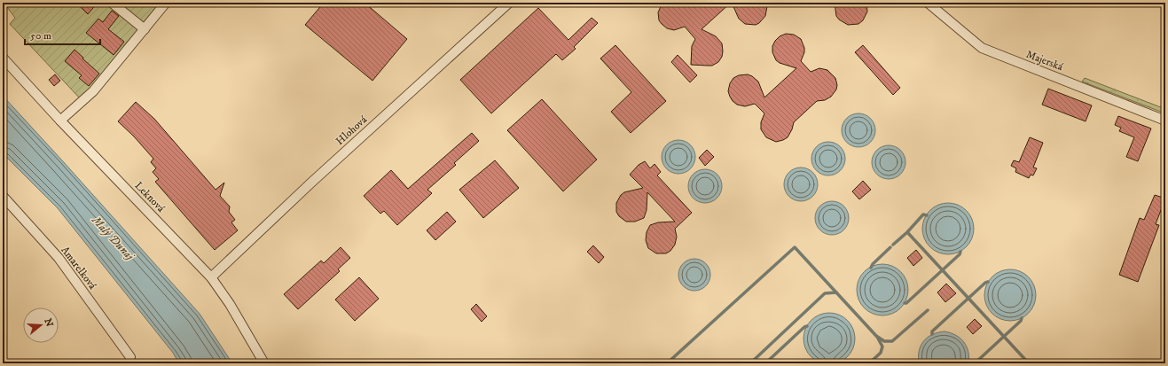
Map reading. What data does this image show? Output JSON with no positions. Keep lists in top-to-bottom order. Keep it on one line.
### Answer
{"streets":{"street":["Majerská","Hlohová","Leknová","Amarelková"]},"crossings":[["Hlohová","Leknová"]],"water":["Malý Dunaj"],"scale_bar":"50 m","north":"right"}
